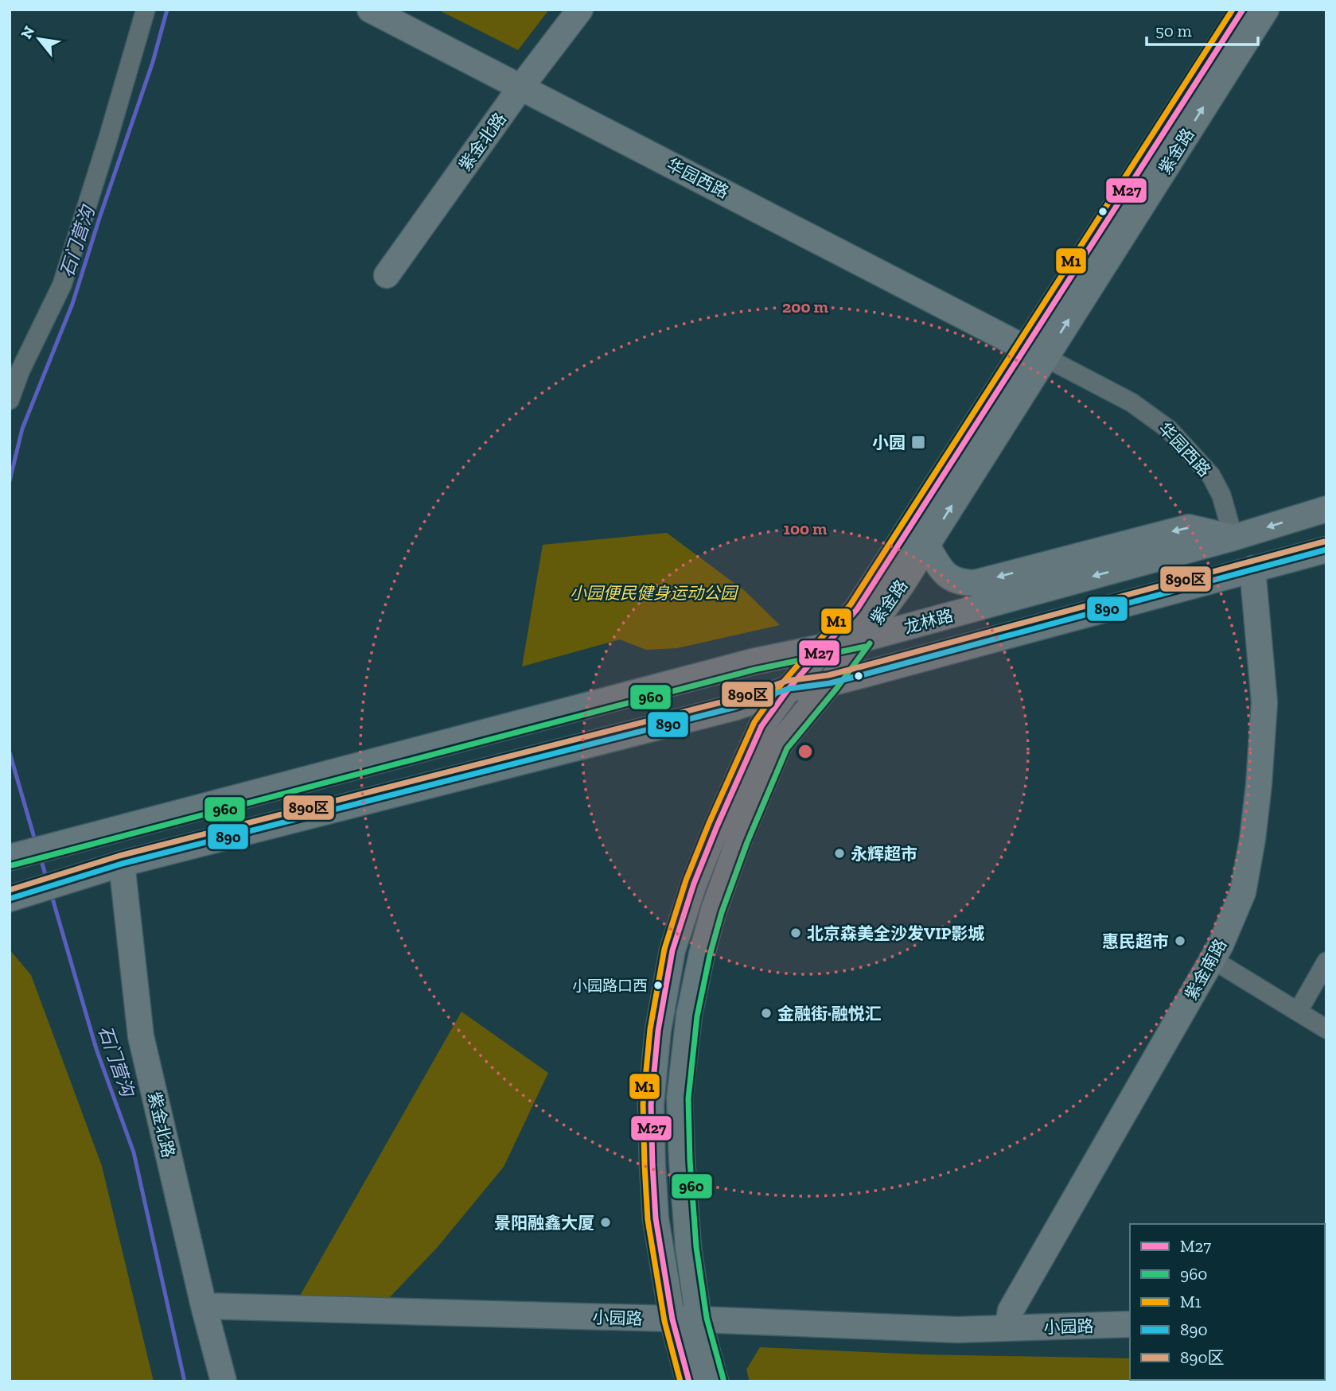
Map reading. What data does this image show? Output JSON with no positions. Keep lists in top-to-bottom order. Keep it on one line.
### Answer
{"streets":{"main road":["紫金北路","紫金路","华园西路","龙林路","紫金南路","小园路"]},"crossings":[["紫金北路","华园西路"],["紫金北路","龙林路"],["紫金北路","小园路"],["紫金路","华园西路"],["紫金路","龙林路"],["紫金路","小园路"],["华园西路","龙林路"],["龙林路","紫金南路"],["紫金南路","小园路"]],"water":["石门营沟"],"parks":["小园便民健身运动公园"],"places":{"transit":["小园"],"other":["永辉超市","北京森美全沙发VIP影城","惠民超市","小园路口西","金融街·融悦汇","景阳融鑫大厦"]},"lines":["transit line M27","transit line M1","transit line 890区","transit line 890","transit line 960"],"legend":["M27","960","M1","890","890区"],"scale_bar":"50 m","north":"top left","rings":["200 m","100 m"]}
